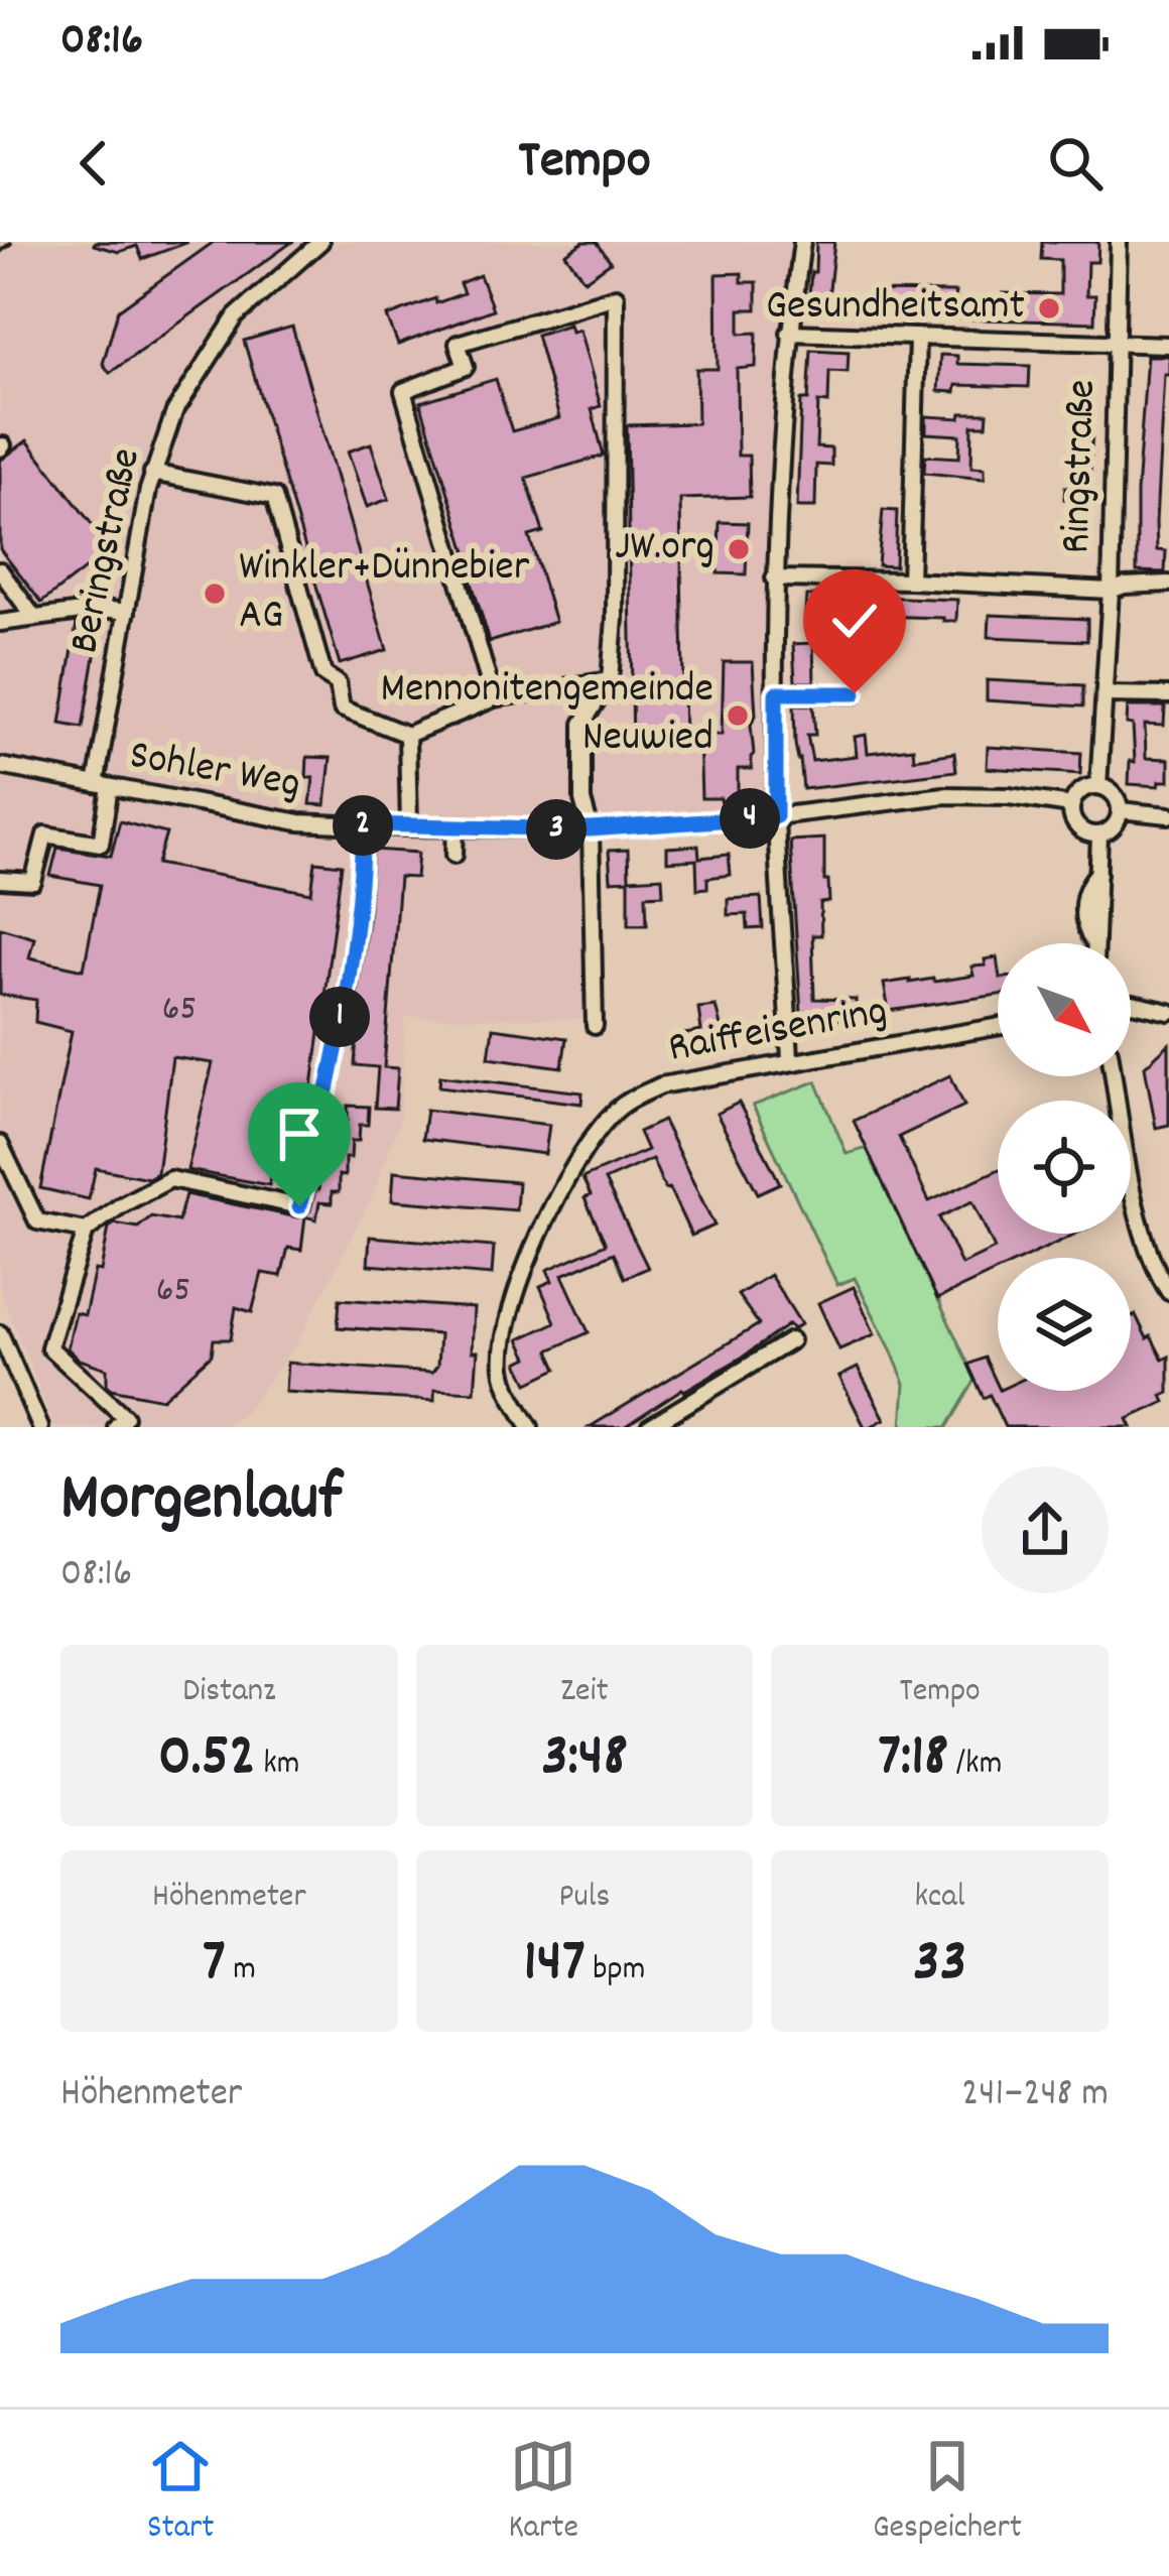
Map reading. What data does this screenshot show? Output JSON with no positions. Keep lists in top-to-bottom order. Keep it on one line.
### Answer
{"streets":{"street":["Ringstraße","Beringstraße","Sohler Weg","Raiffeisenring"]},"crossings":[["Ringstraße","Sohler Weg"],["Beringstraße","Sohler Weg"]],"places":["Gesundheitsamt","JW.org","Winkler+Dünnebier AG","Mennonitengemeinde Neuwied"],"house_numbers":["65","65"],"north":"bottom right","page":{"status":"08:16","header":"Tempo","pins":["4","2","3","1"],"heading":["Morgenlauf","08:16"],"stats":[["Distanz","0.52 km"],["Zeit","3:48"],["Tempo","7:18 /km"],["Höhenmeter","7 m"],["Puls","147 bpm"],["kcal","33"]],"chart":["Höhenmeter","241–248 m"],"tabs":["Start","Karte","Gespeichert"]}}
